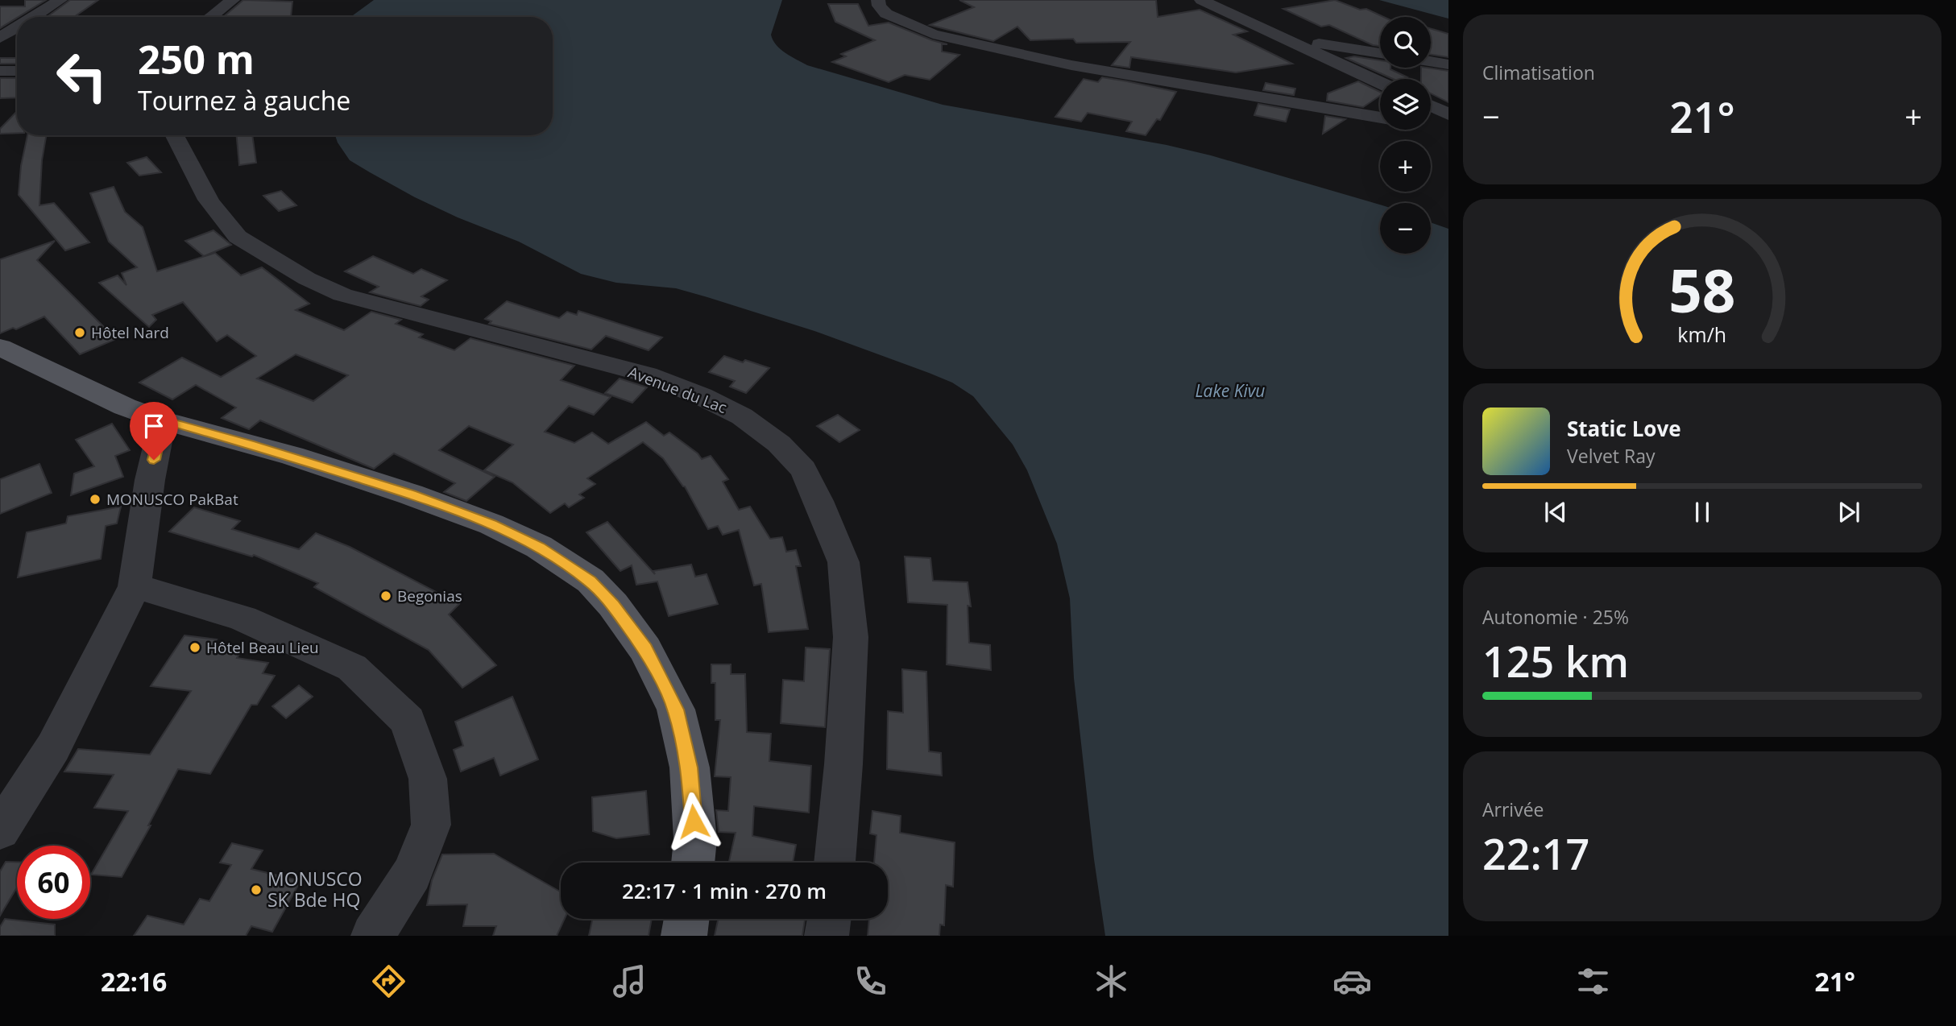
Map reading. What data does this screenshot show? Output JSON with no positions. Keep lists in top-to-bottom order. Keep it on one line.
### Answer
{"streets":{"street":["Avenue du Lac"]},"water":["Lake Kivu"],"places":["Hôtel Nard","MONUSCO PakBat","Begonias","Hôtel Beau Lieu","MONUSCO SK Bde HQ"],"page":{"tile":["Climatisation",["Autonomie · 25%","125 km"],["Arrivée","22:17"]],"map_buttons":["+","−"],"turn":["250 m","Tournez à gauche"],"heat":["−","21°","+"],"song":["Static Love","Velvet Ray"],"limit":"60","trip":"22:17 · 1 min · 270 m","tabs":["22:16","21°"],"gauge":["58","km/h"]}}
